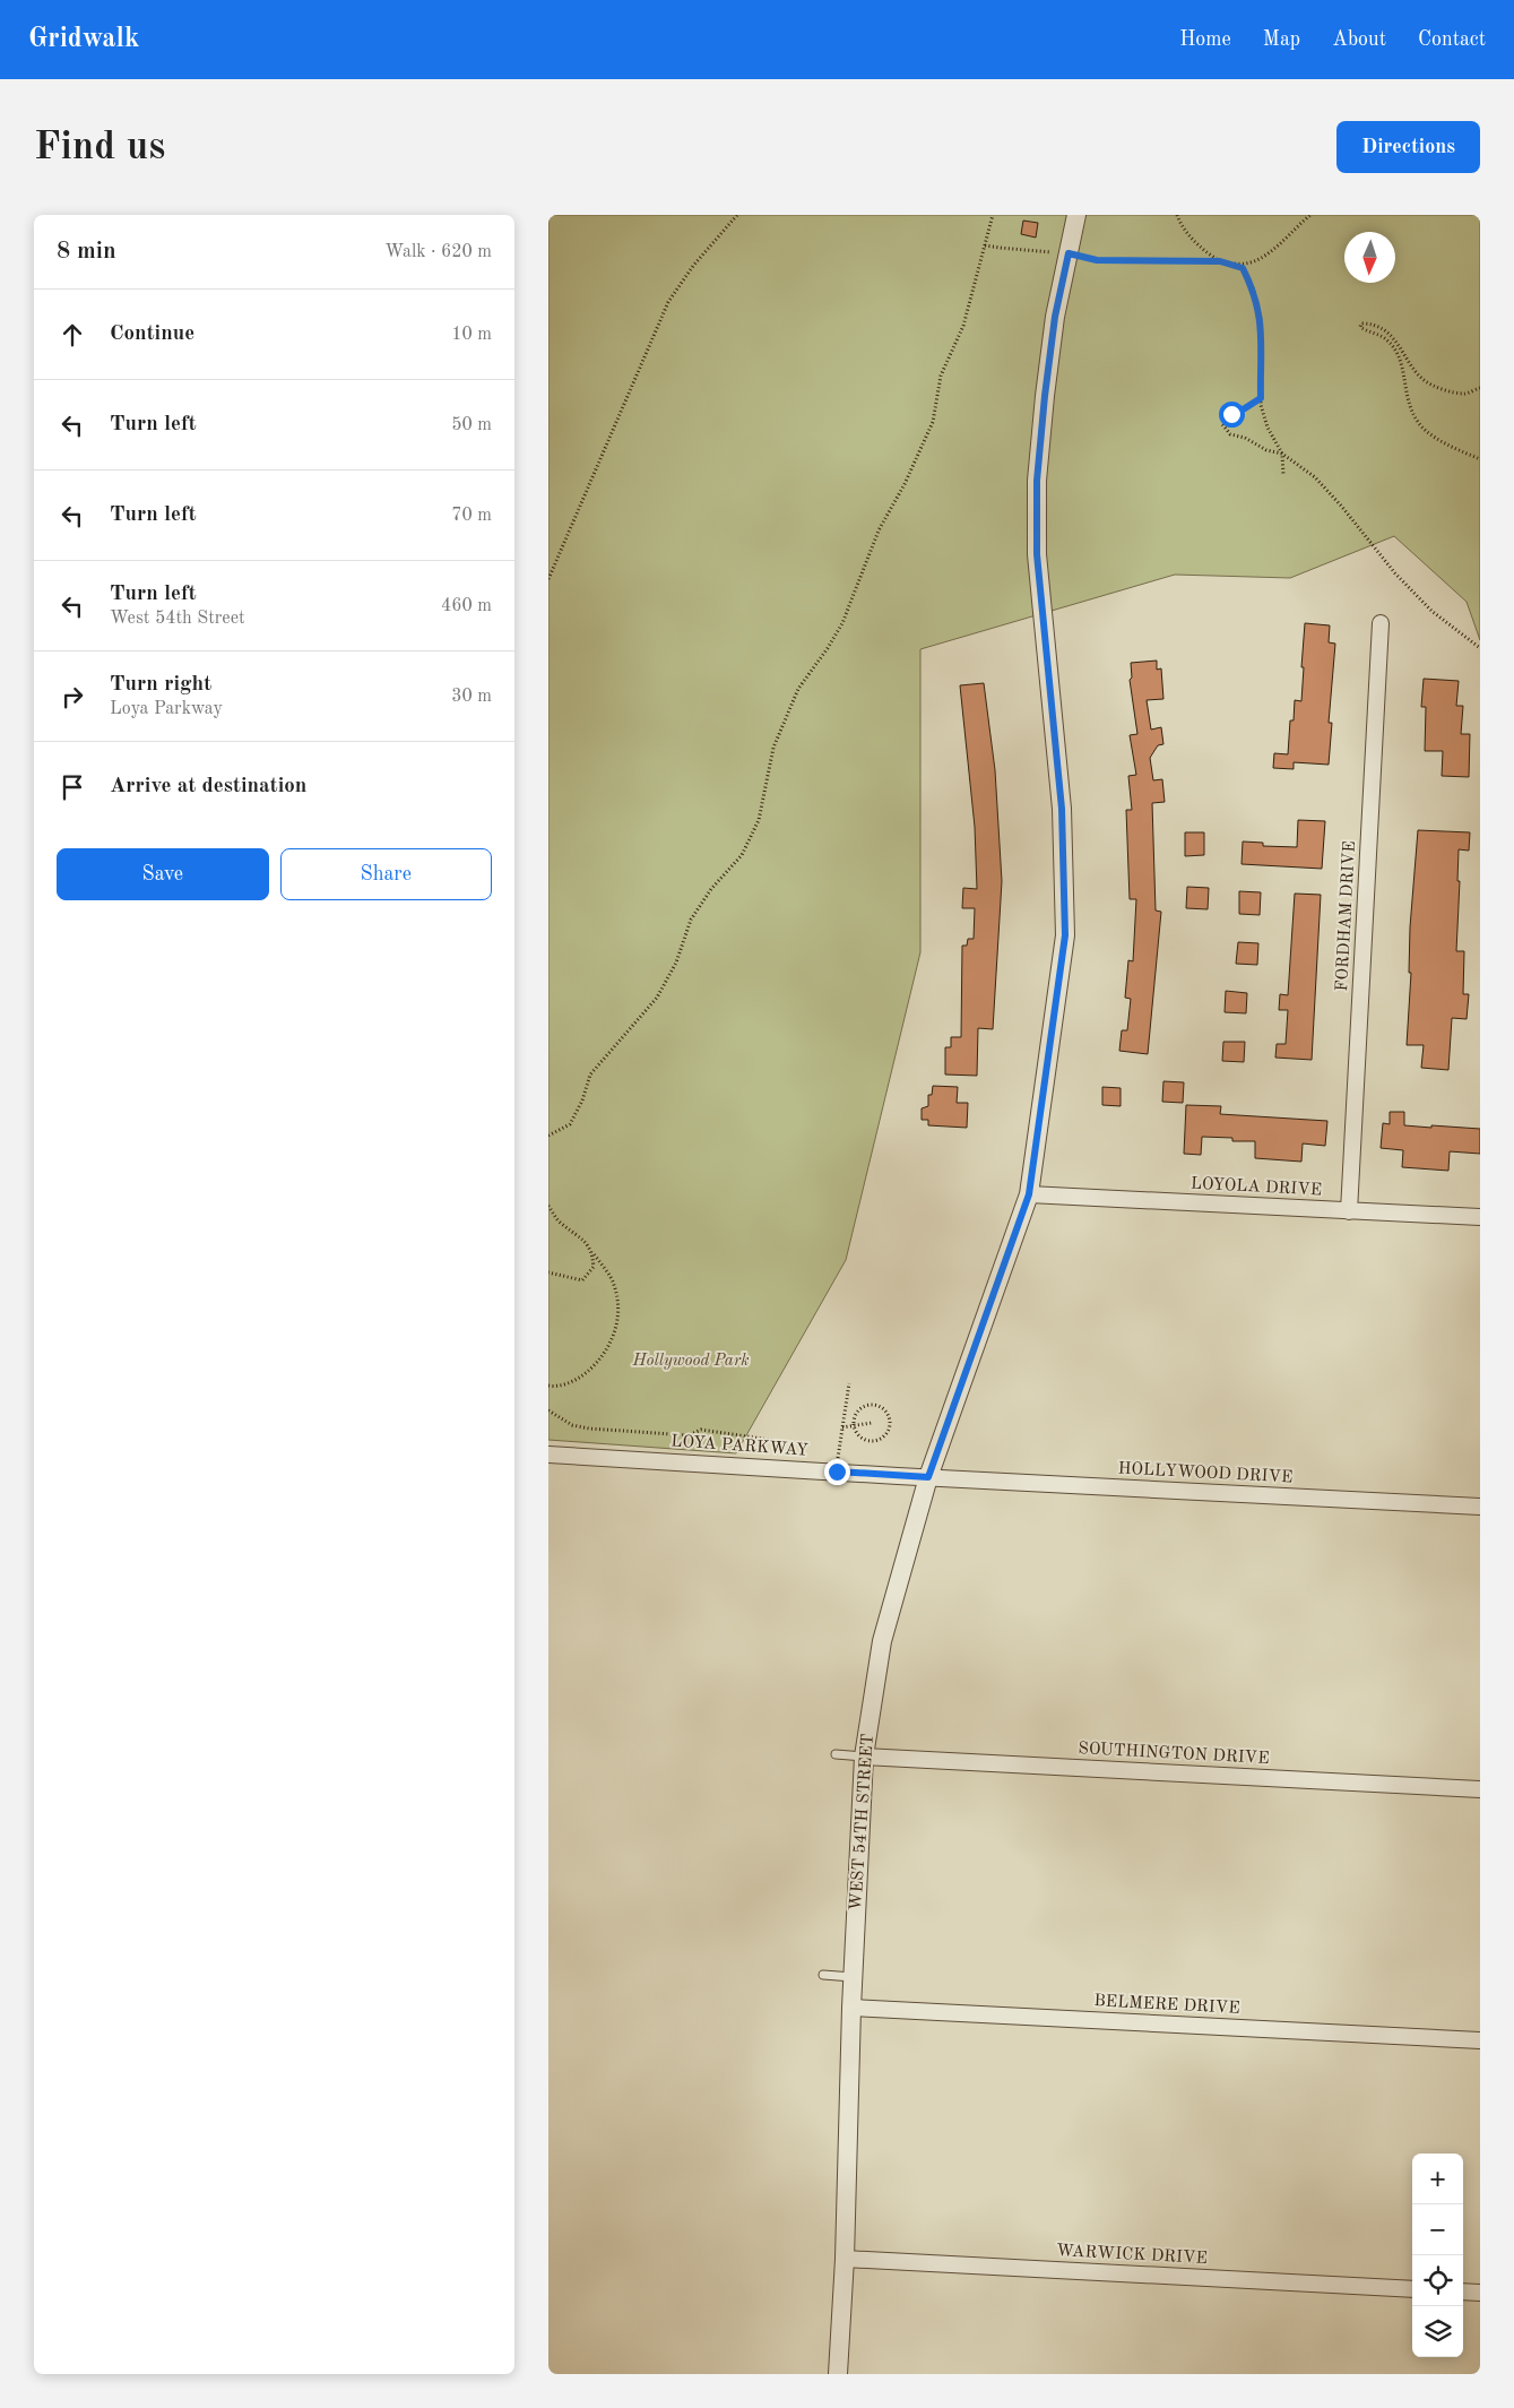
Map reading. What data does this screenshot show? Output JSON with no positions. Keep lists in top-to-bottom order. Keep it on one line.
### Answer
{"streets":{"street":["FORDHAM DRIVE","LOYOLA DRIVE","LOYA PARKWAY","HOLLYWOOD DRIVE","SOUTHINGTON DRIVE","WEST 54TH STREET","BELMERE DRIVE","WARWICK DRIVE"]},"crossings":[["FORDHAM DRIVE","LOYOLA DRIVE"],["LOYOLA DRIVE","WEST 54TH STREET"],["LOYA PARKWAY","HOLLYWOOD DRIVE"],["LOYA PARKWAY","WEST 54TH STREET"],["HOLLYWOOD DRIVE","WEST 54TH STREET"],["SOUTHINGTON DRIVE","WEST 54TH STREET"],["WEST 54TH STREET","BELMERE DRIVE"],["WEST 54TH STREET","WARWICK DRIVE"]],"parks":["Hollywood Park"],"north":"bottom","page":{"header":"Gridwalk","nav":["Home","Map","About","Contact"],"buttons":["Directions",["Save","Share"]],"title":"Find us","heading":["8 min","Walk · 620 m"],"list":[["Continue","10 m"],["Turn left","50 m"],["Turn left","70 m"],["Turn left","West 54th Street","460 m"],["Turn right","Loya Parkway","30 m"],"Arrive at destination"],"map_buttons":["+","−"]}}
